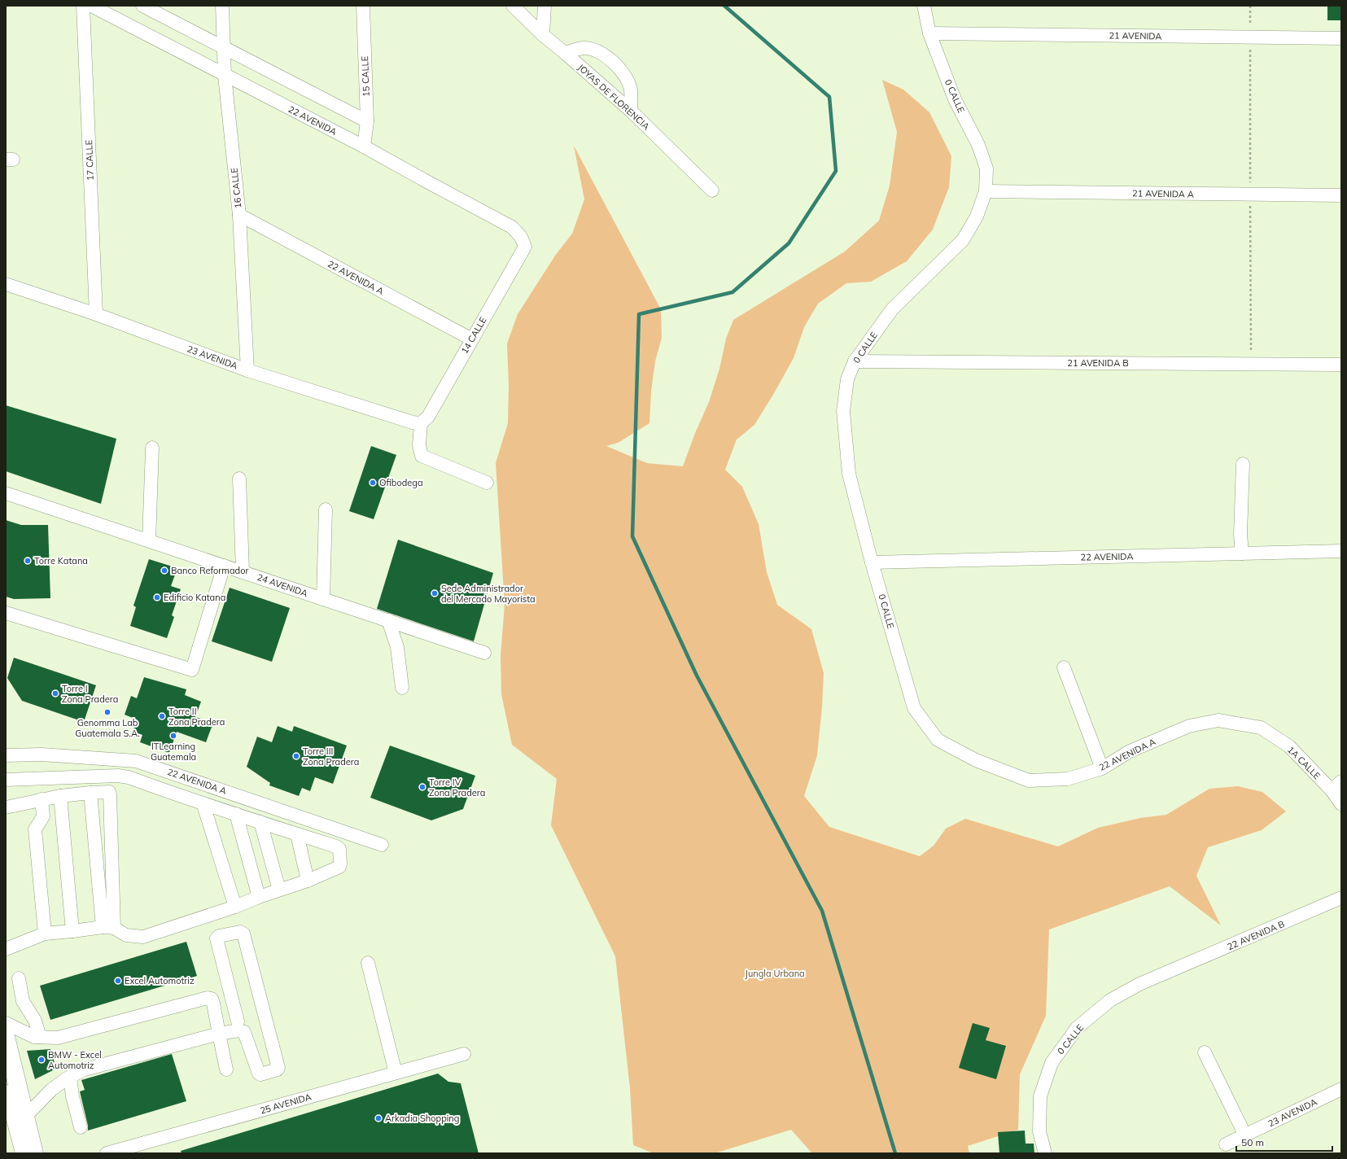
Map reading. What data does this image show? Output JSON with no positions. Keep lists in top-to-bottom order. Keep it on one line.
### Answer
{"streets":{"street":["21 AVENIDA","15 CALLE","0 CALLE","JOYAS DE FLORENCIA","22 AVENIDA","17 CALLE","16 CALLE","21 AVENIDA A","22 AVENIDA A","14 CALLE","23 AVENIDA","21 AVENIDA B","24 AVENIDA","1A CALLE","22 AVENIDA B","25 AVENIDA"]},"crossings":[["21 AVENIDA","0 CALLE"],["15 CALLE","22 AVENIDA"],["0 CALLE","22 AVENIDA"],["0 CALLE","21 AVENIDA A"],["0 CALLE","22 AVENIDA A"],["0 CALLE","21 AVENIDA B"],["0 CALLE","22 AVENIDA B"],["22 AVENIDA","16 CALLE"],["22 AVENIDA","14 CALLE"],["17 CALLE","23 AVENIDA"],["16 CALLE","22 AVENIDA A"],["16 CALLE","23 AVENIDA"],["22 AVENIDA A","14 CALLE"],["22 AVENIDA A","1A CALLE"],["14 CALLE","23 AVENIDA"]],"parks":["Jungla Urbana"],"places":["Ofibodega","Torre Katana","Banco Reformador","Sede Administrador del Mercado Mayorista","Edificio Katana","Torre I Zona Pradera","Genomma Lab Guatemala S.A.","Torre II Zona Pradera","ITLearning Guatemala","Torre III Zona Pradera","Torre IV Zona Pradera","Excel Automotriz","BMW - Excel Automotriz","Arkadia Shopping"],"scale_bar":"50 m"}
